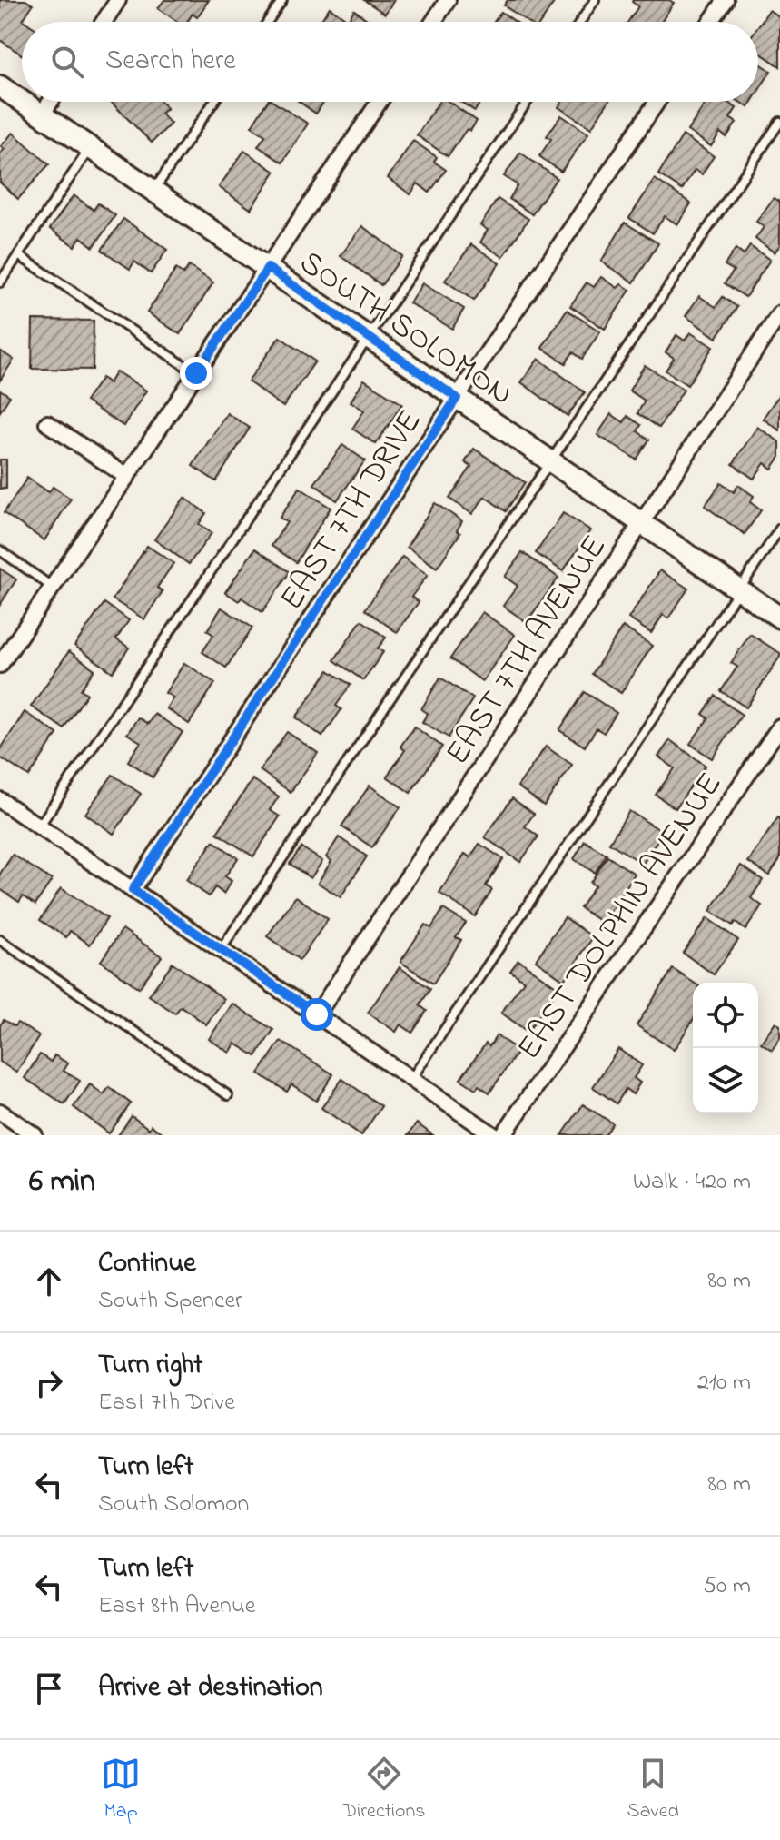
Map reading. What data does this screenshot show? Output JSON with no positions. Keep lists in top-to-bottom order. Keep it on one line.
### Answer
{"streets":{"street":["SOUTH SOLOMON","EAST 7TH DRIVE","EAST 7TH AVENUE","EAST DOLPHIN AVENUE"]},"crossings":[["SOUTH SOLOMON","EAST 7TH DRIVE"],["SOUTH SOLOMON","EAST 7TH AVENUE"]],"page":{"search":"Search here","heading":["6 min","Walk · 420 m"],"list":[["Continue","South Spencer","80 m"],["Turn right","East 7th Drive","210 m"],["Turn left","South Solomon","80 m"],["Turn left","East 8th Avenue","50 m"],"Arrive at destination"],"nav":["Map","Directions","Saved"]}}
